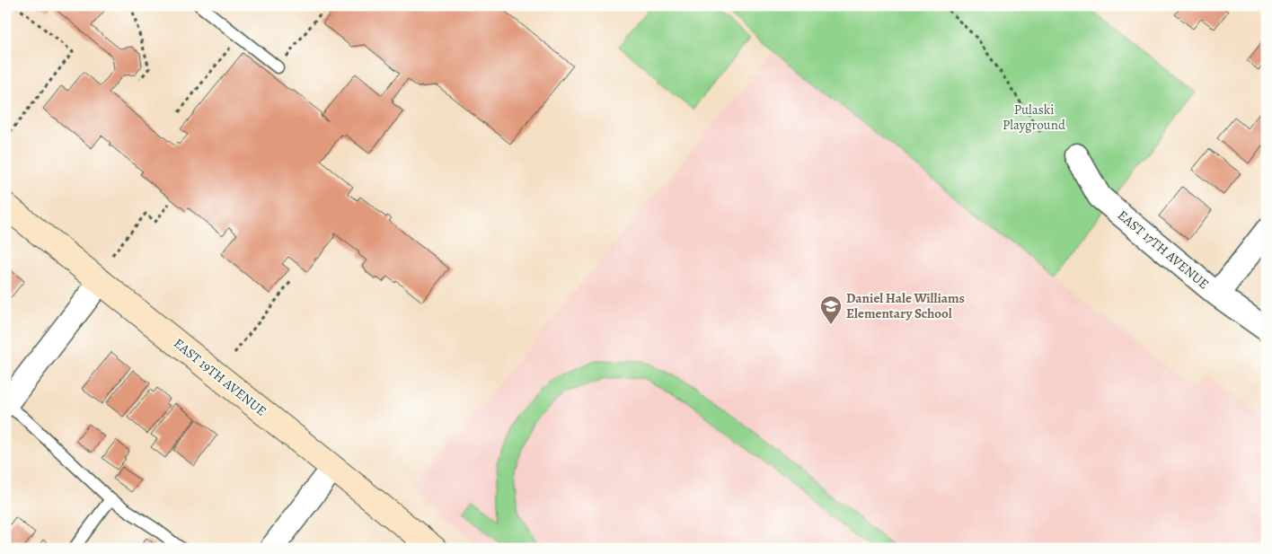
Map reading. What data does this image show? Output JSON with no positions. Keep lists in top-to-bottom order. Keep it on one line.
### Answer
{"streets":{"street":["EAST 17TH AVENUE","EAST 19TH AVENUE"]},"parks":["Pulaski Playground"],"places":{"school or university":["Daniel Hale Williams Elementary School"]}}
